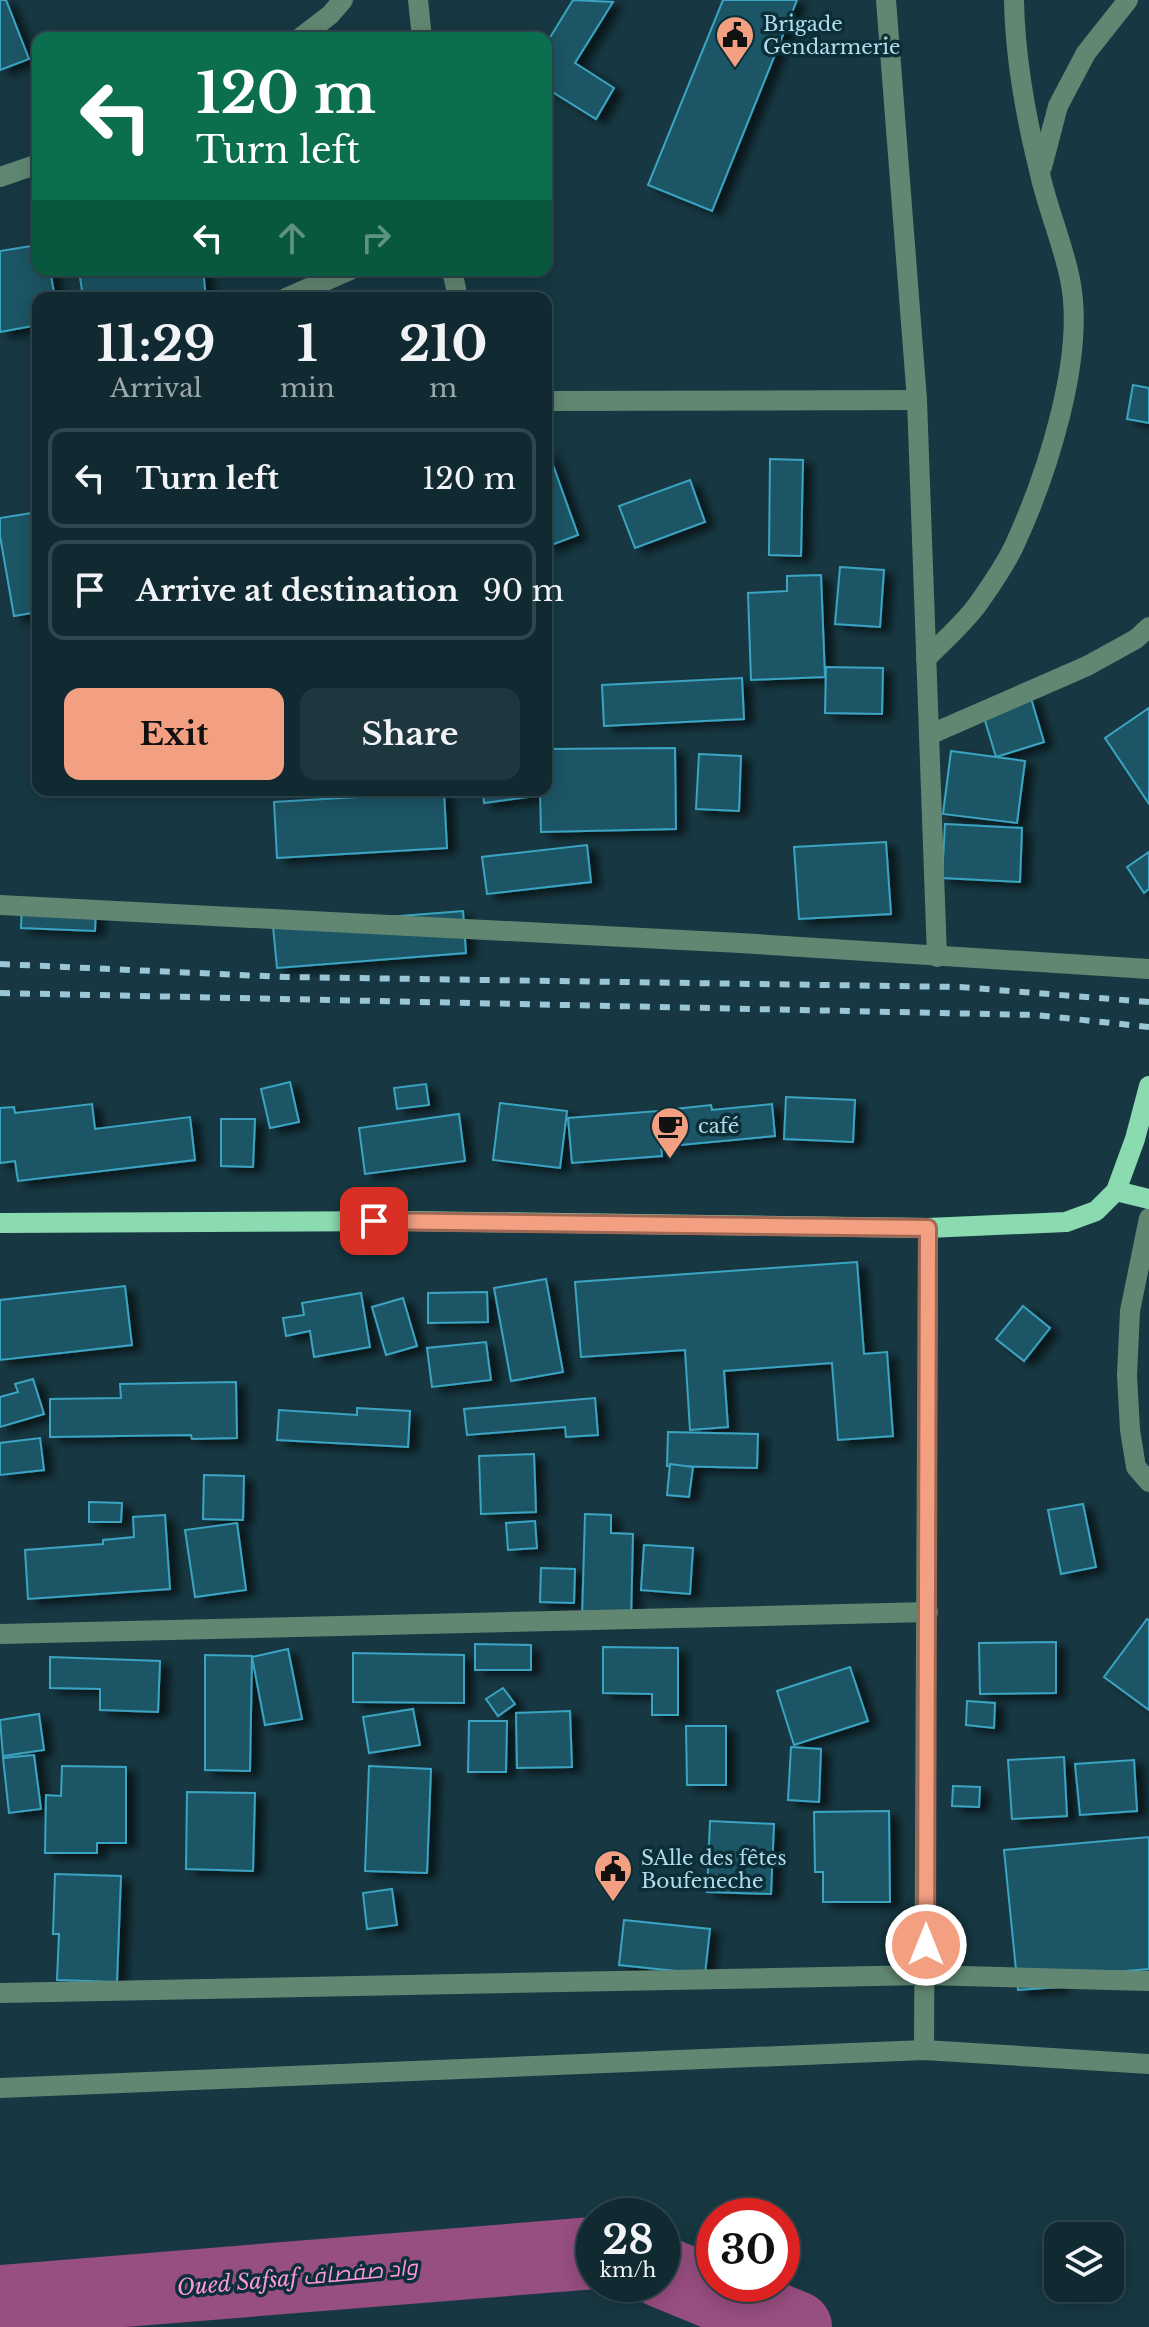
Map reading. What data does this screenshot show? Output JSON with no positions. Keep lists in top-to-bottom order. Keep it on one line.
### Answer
{"water":["Oued Safsaf واد صفصاف"],"places":{"public building":["Brigade Gendarmerie","SAlle des fêtes Boufeneche"],"cafe":["café"]},"page":{"turn":["120 m","Turn left"],"eta":["11:29","Arrival","1","min","210","m"],"list":[{"name":"Turn left","value":"120 m"},{"name":"Arrive at destination","value":"90 m"}],"buttons":["Exit","Share"],"speed":"28 km/h","limit":"30"}}
